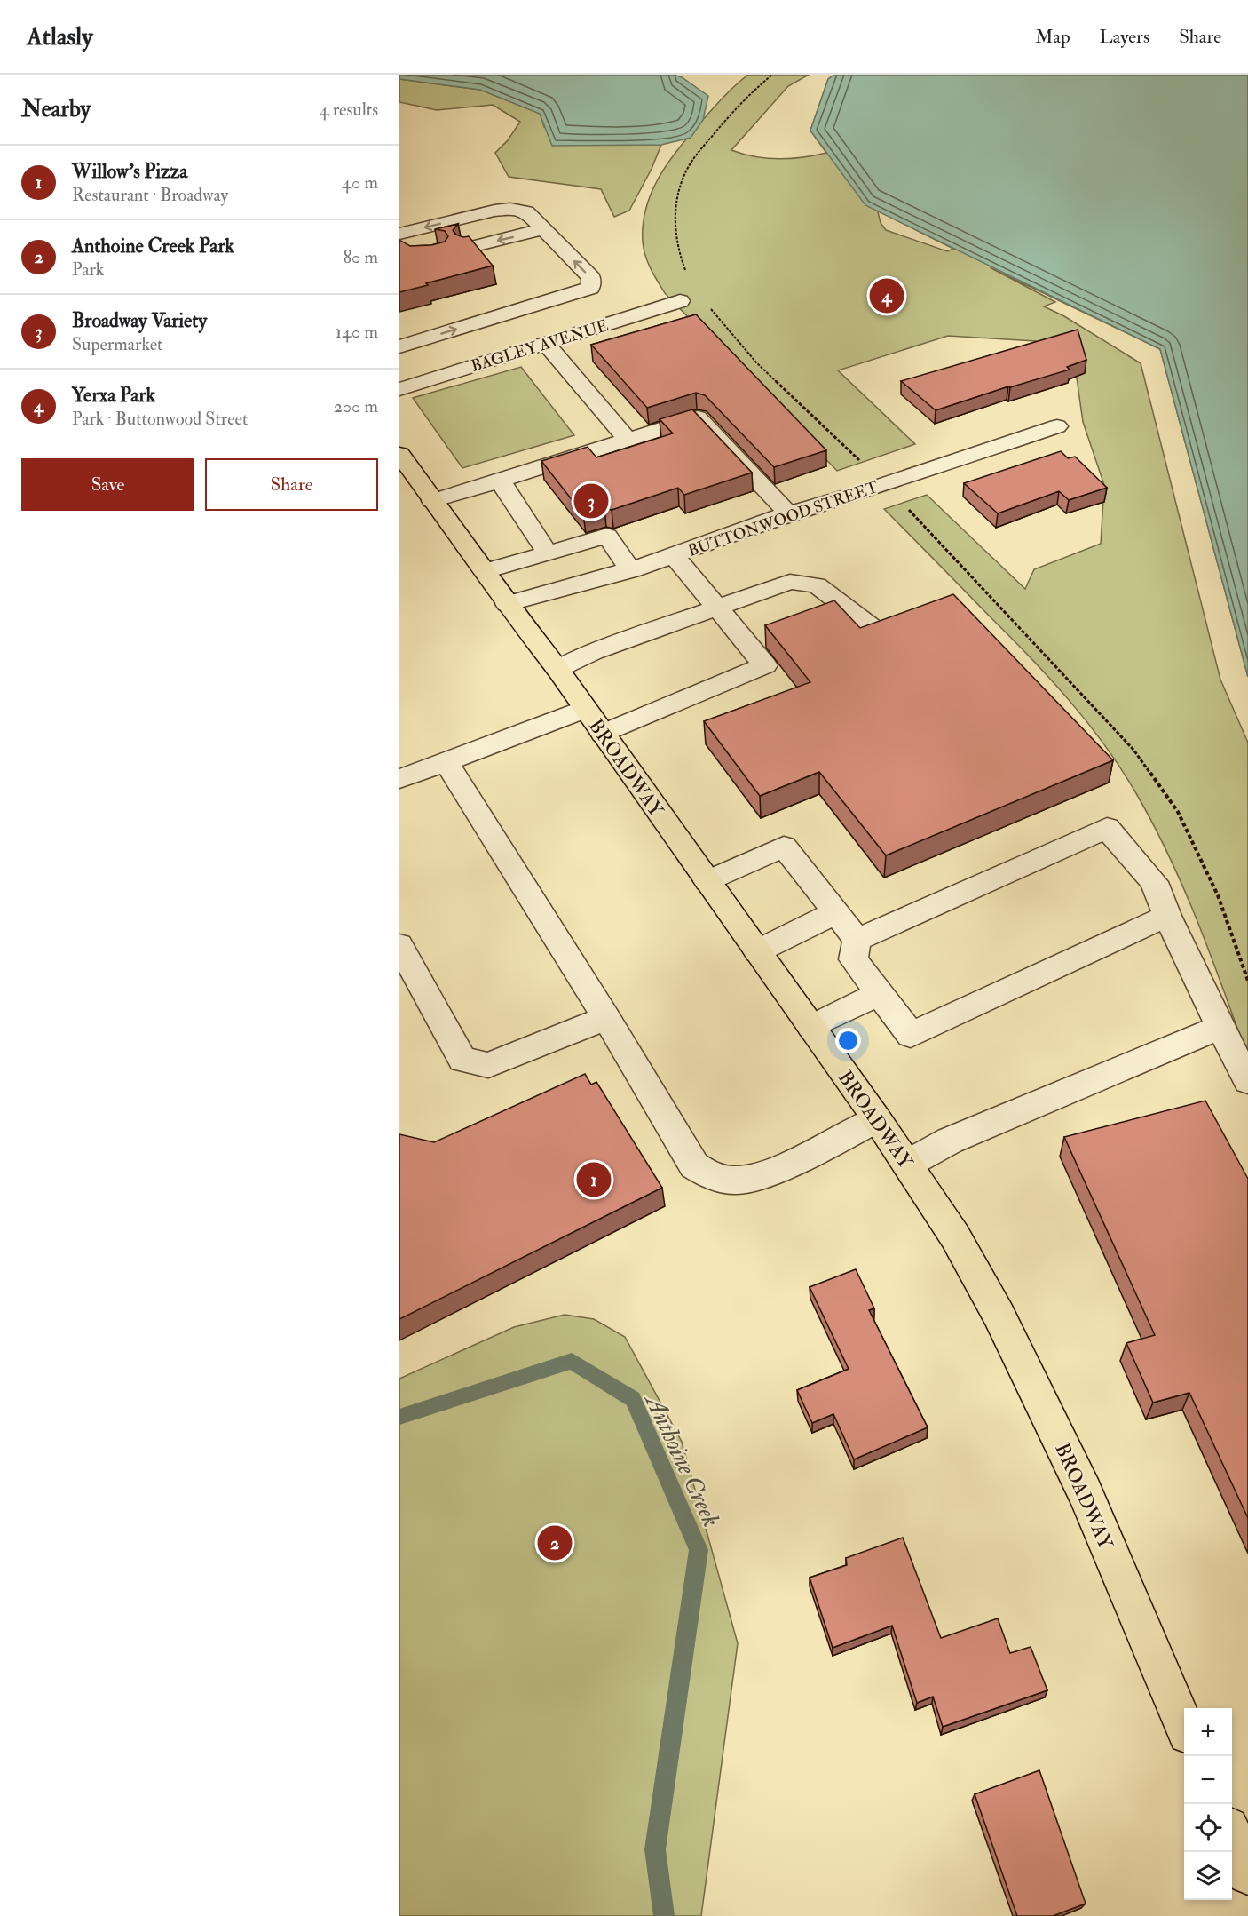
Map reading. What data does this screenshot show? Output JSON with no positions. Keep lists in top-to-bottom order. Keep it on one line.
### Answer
{"streets":{"main road":["BROADWAY"],"street":["BAGLEY AVENUE","BUTTONWOOD STREET"]},"crossings":[["BUTTONWOOD STREET","BROADWAY"]],"water":["Anthoine Creek"],"page":{"header":"Atlasly","nav":["Map","Layers","Share"],"heading":["Nearby","4 results"],"list":[{"mark":"1","name":"Willow's Pizza","note":"Restaurant · Broadway","value":"40 m"},{"mark":"2","name":"Anthoine Creek Park","note":"Park","value":"80 m"},{"mark":"3","name":"Broadway Variety","note":"Supermarket","value":"140 m"},{"mark":"4","name":"Yerxa Park","note":"Park · Buttonwood Street","value":"200 m"}],"pins":["4","3","1","2"],"buttons":["Save","Share"],"map_buttons":["+","−"]}}
